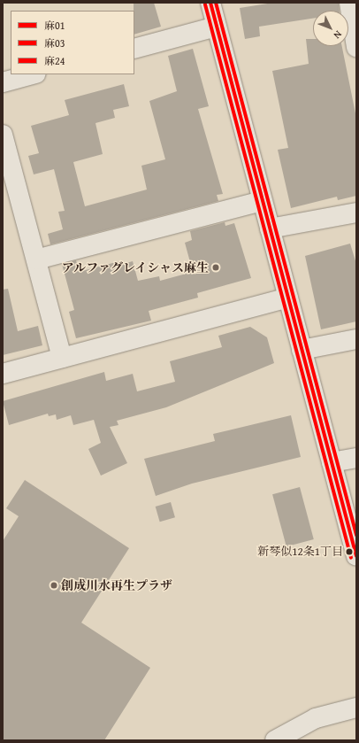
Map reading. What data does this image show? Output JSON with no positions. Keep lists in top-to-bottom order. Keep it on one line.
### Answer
{"places":["アルファグレイシャス麻生","新琴似12条1丁目","創成川水再生プラザ"],"lines":["transit line 麻01","transit line 麻24","transit line 麻03"],"legend":["麻01","麻03","麻24"],"north":"bottom right"}
